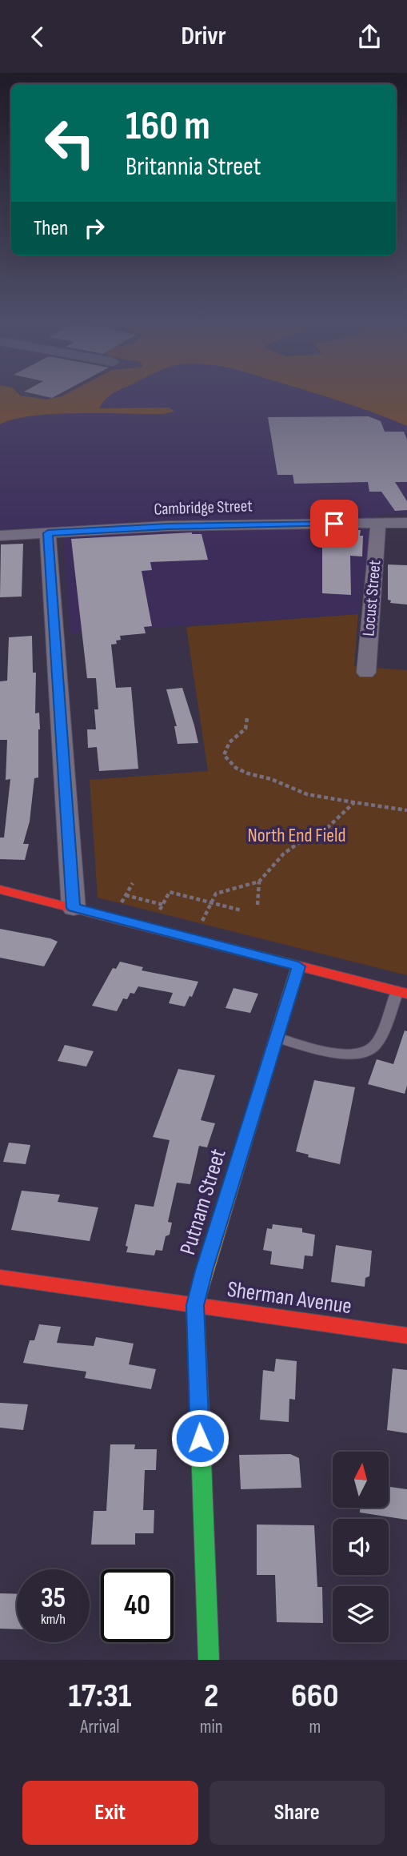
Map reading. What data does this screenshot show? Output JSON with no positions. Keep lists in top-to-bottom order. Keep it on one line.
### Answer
{"streets":{"street":["Cambridge Street","Locust Street","Putnam Street","Sherman Avenue"]},"crossings":[["Cambridge Street","Locust Street"],["Putnam Street","Sherman Avenue"]],"parks":["North End Field"],"north":"top","page":{"header":"Drivr","turn":["160 m","Britannia Street"],"then":"Then","speed":"35 km/h","limit":"40","eta":["17:31","Arrival","2","min","660","m"],"buttons":["Exit","Share"]}}
